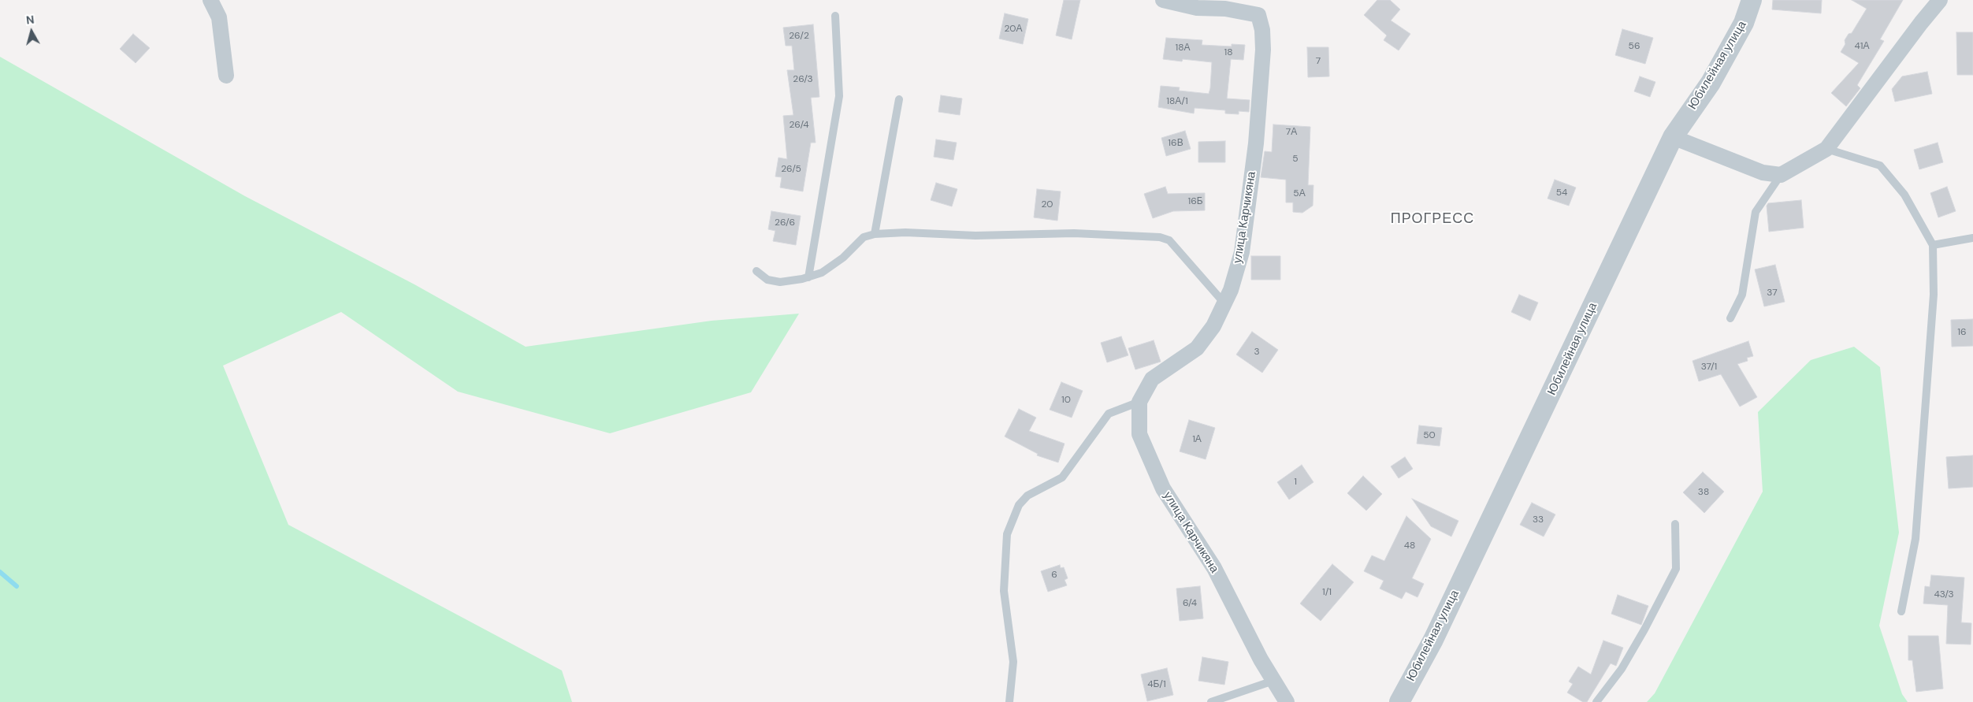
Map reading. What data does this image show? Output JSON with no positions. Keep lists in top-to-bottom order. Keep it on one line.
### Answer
{"streets":{"street":["Юбилейная улица","улица Карчикяна"]},"districts":["ПРОГРЕСС"],"house_numbers":["20А","26/2","56","41А","18А","18","7","26/3","18А/1","26/4","7А","16В","5","26/5","54","5А","16Б","20","26/6","37","16","3","37/1","10","50","1А","1","38","33","48","6","1/1","43/3","6/4","4Б/1"],"north":"top"}
